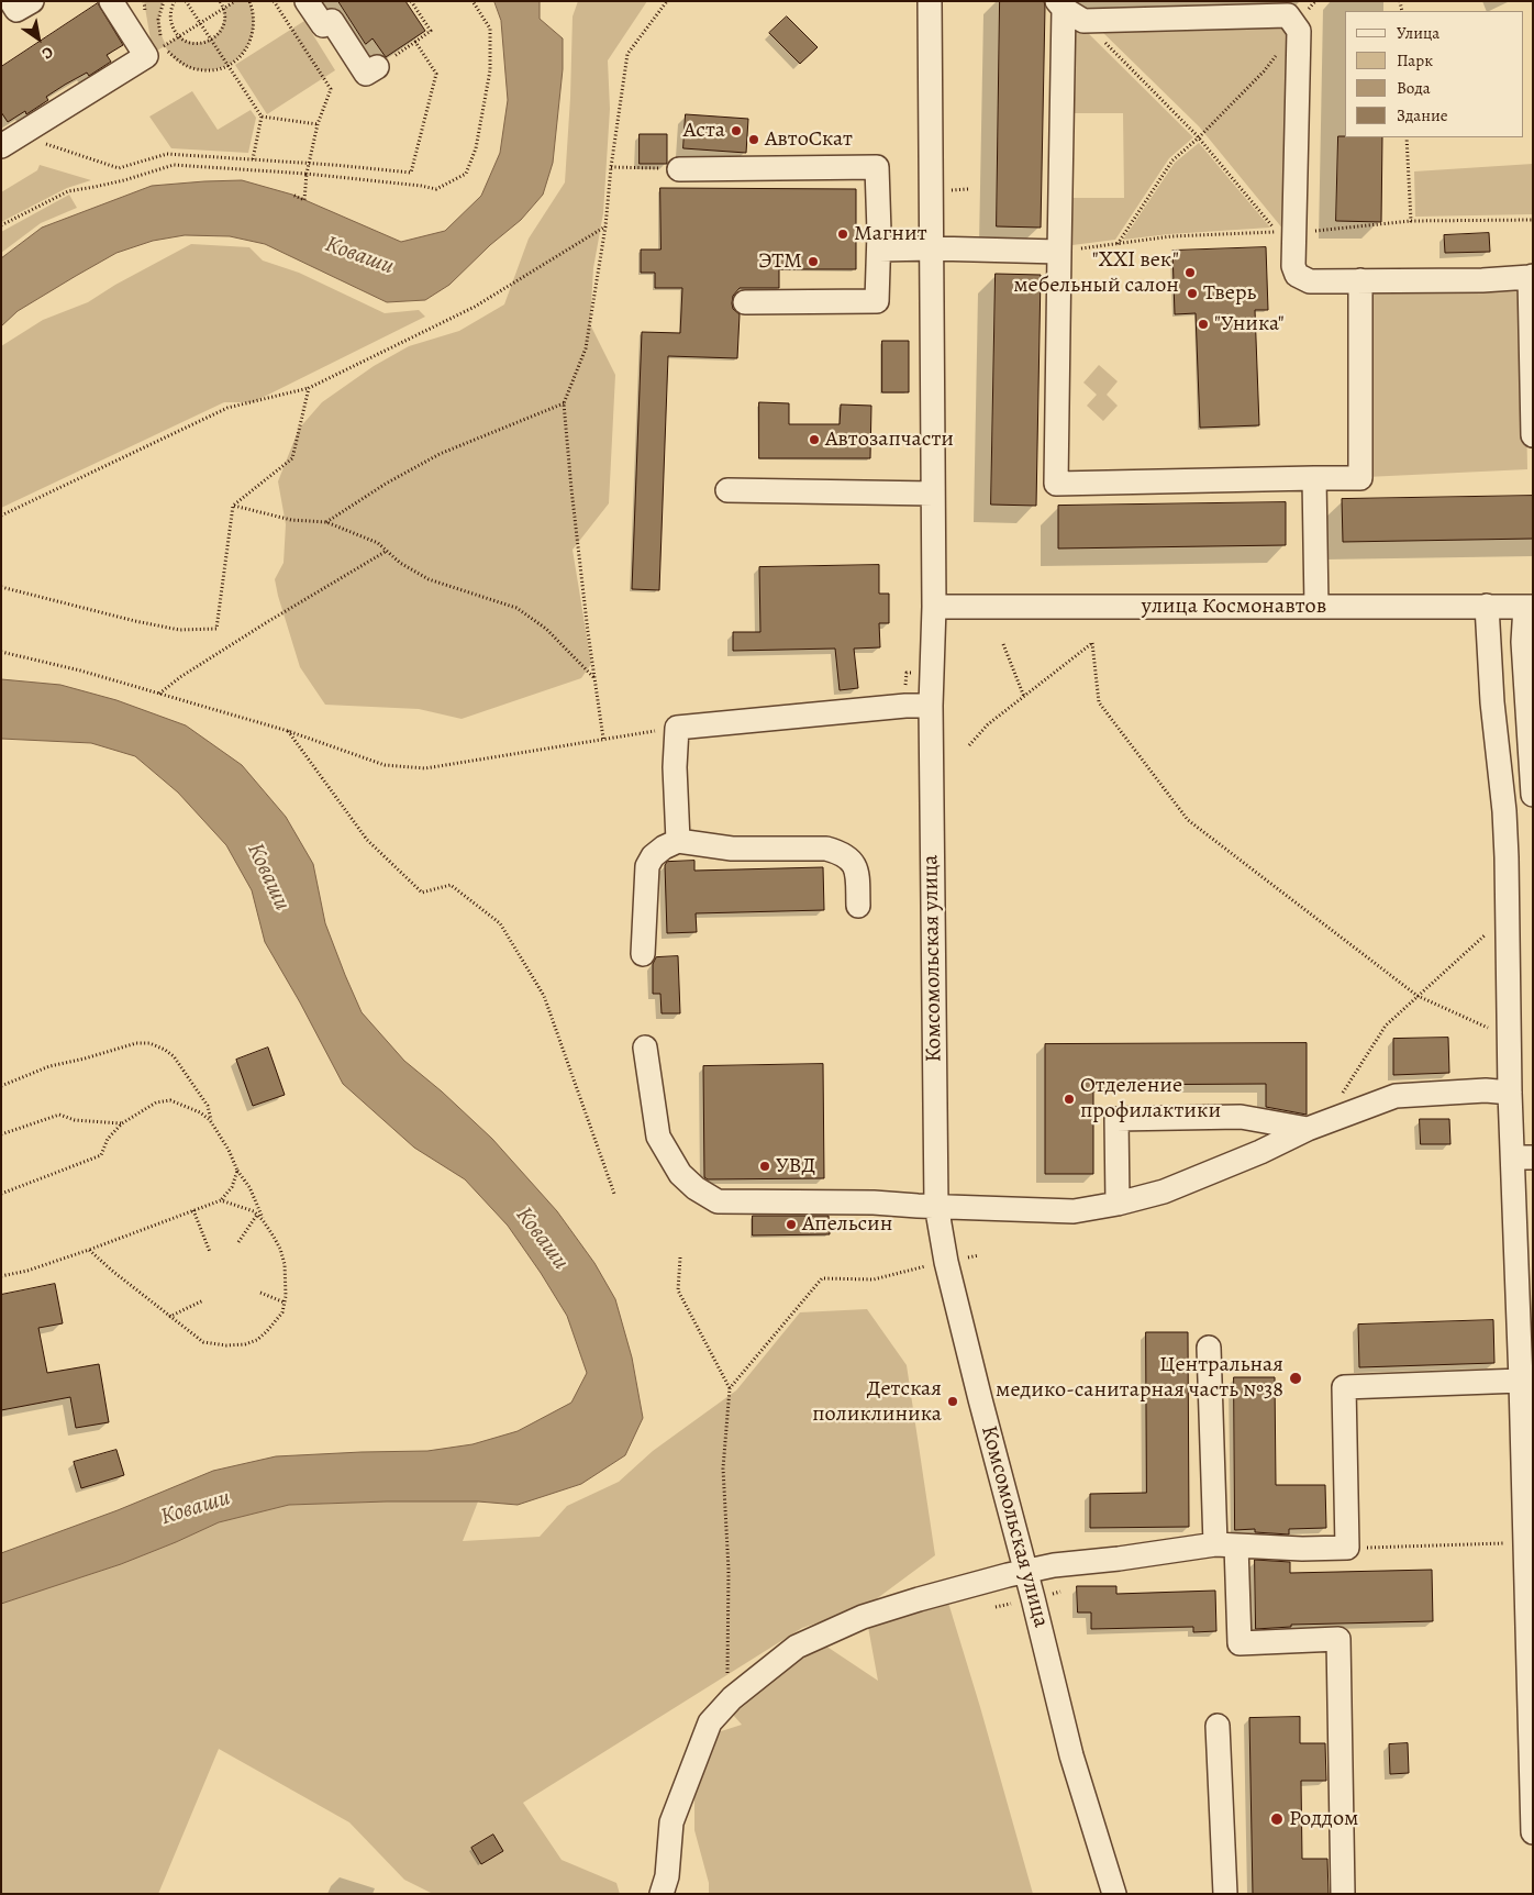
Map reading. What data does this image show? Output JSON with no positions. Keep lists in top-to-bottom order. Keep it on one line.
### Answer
{"streets":{"street":["улица Космонавтов","Комсомольская улица"]},"crossings":[["улица Космонавтов","Комсомольская улица"]],"water":["Коваши"],"places":["Аста","АвтоСкат","Магнит","ЭТМ","\"XXI век\" мебельный салон","Тверь","\"Уника\"","Автозапчасти","Отделение профилактики","УВД","Апельсин","Центральная медико-санитарная часть №38","Детская поликлиника","Роддом"],"legend":["Улица","Парк","Вода","Здание"],"north":"bottom right"}
